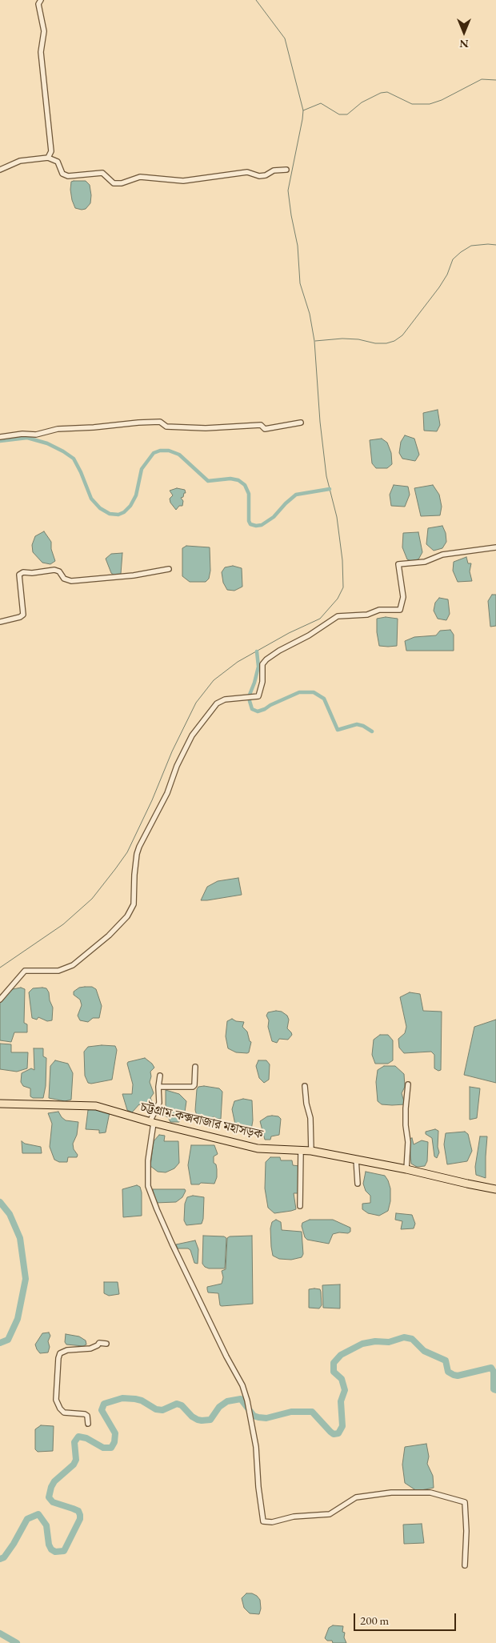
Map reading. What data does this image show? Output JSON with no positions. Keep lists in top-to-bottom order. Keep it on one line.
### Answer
{"streets":{"highway":["চট্টগ্রাম-কক্সবাজার মহাসড়ক"]},"scale_bar":"200 m","north":"bottom"}
